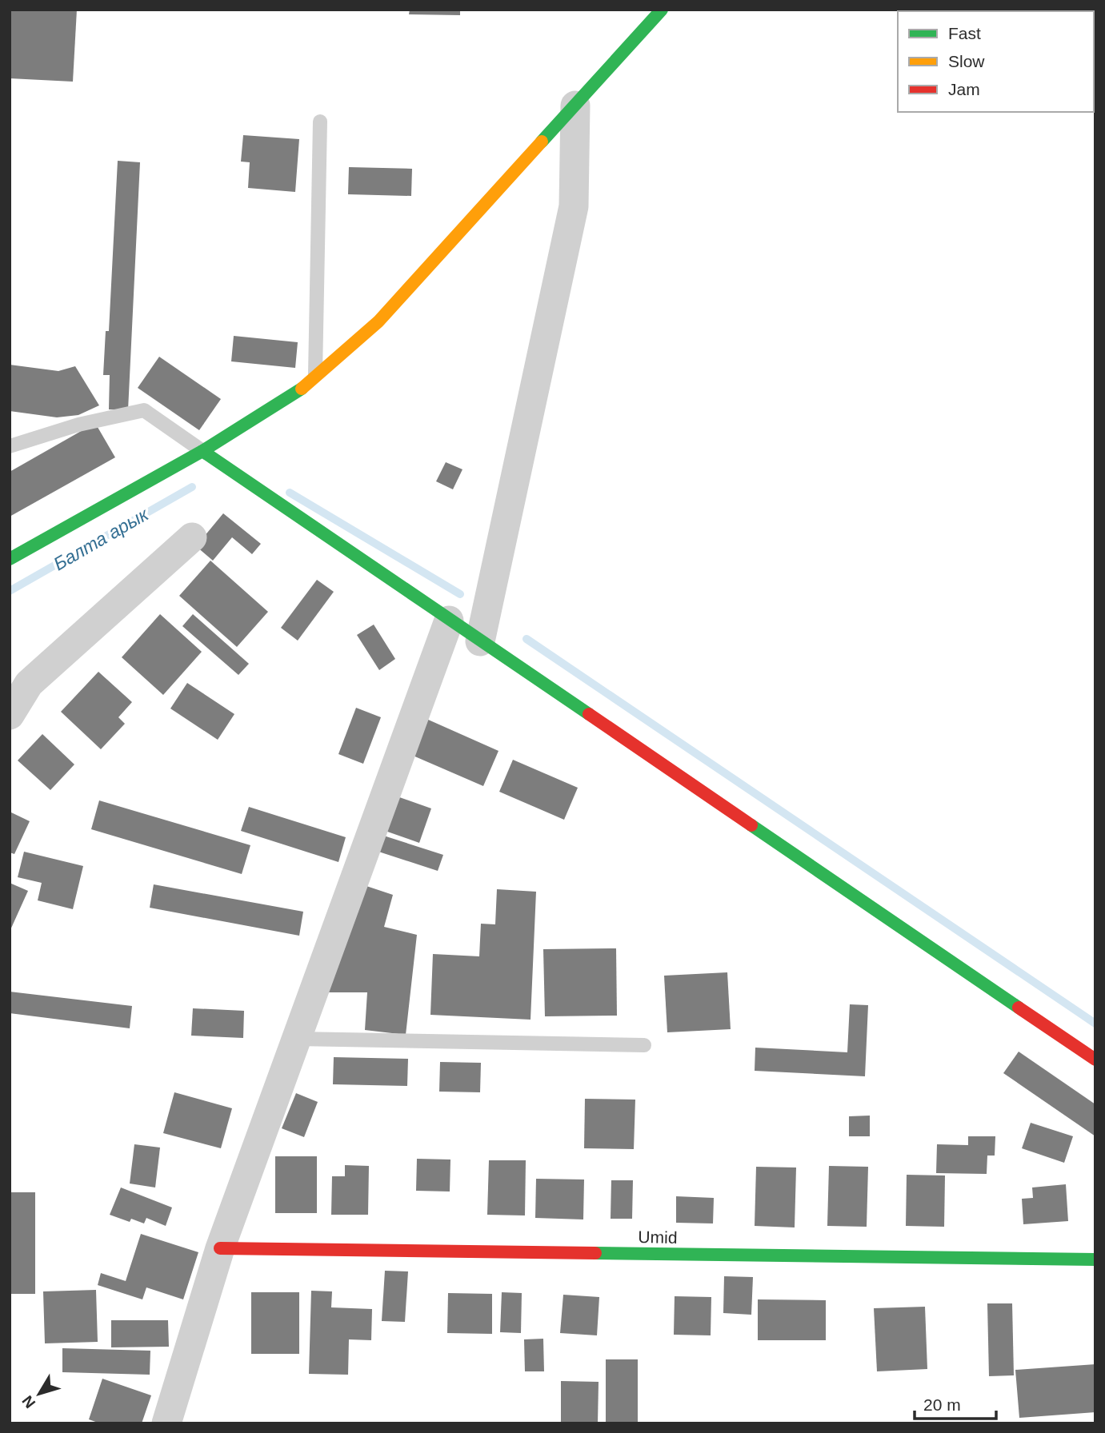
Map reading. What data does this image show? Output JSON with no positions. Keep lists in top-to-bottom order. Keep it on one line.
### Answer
{"streets":{"street":["Umid"]},"water":["Балта арык"],"legend":["Fast","Slow","Jam"],"scale_bar":"20 m","north":"bottom left"}
